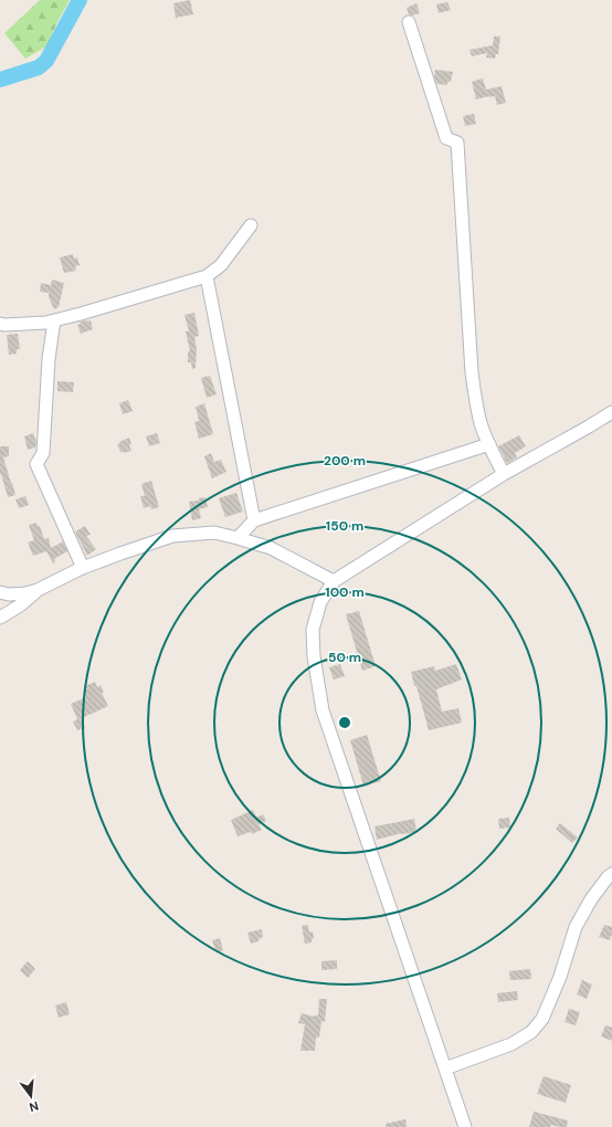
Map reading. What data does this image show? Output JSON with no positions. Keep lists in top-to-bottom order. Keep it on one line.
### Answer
{"north":"bottom","rings":["200 m","150 m","100 m","50 m"]}
